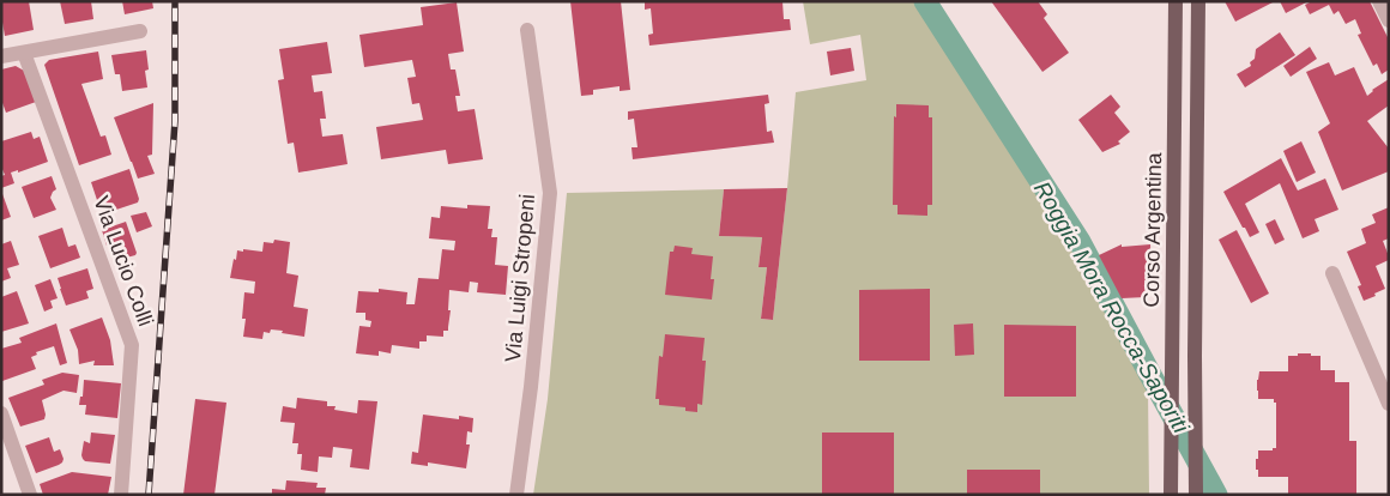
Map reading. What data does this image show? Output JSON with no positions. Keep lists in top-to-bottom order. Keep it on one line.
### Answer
{"streets":{"main road":["Corso Argentina"],"street":["Via Lucio Colli","Via Luigi Stropeni"]},"water":["Roggia Mora Rocca-Saporiti"]}
